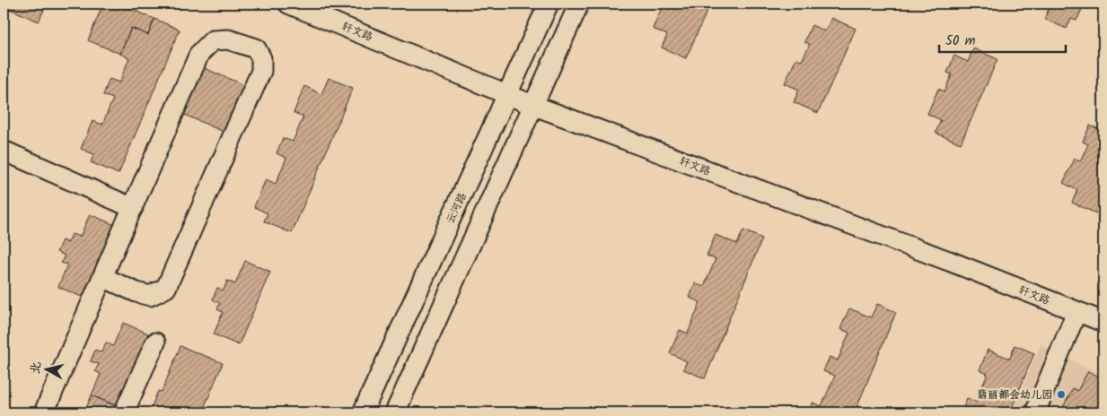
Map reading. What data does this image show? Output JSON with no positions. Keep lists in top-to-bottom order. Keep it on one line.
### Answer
{"streets":{"street":["轩文路","云河路"]},"crossings":[["轩文路","云河路"]],"places":["翡丽都会幼儿园"],"scale_bar":"50 m","north":"left"}
